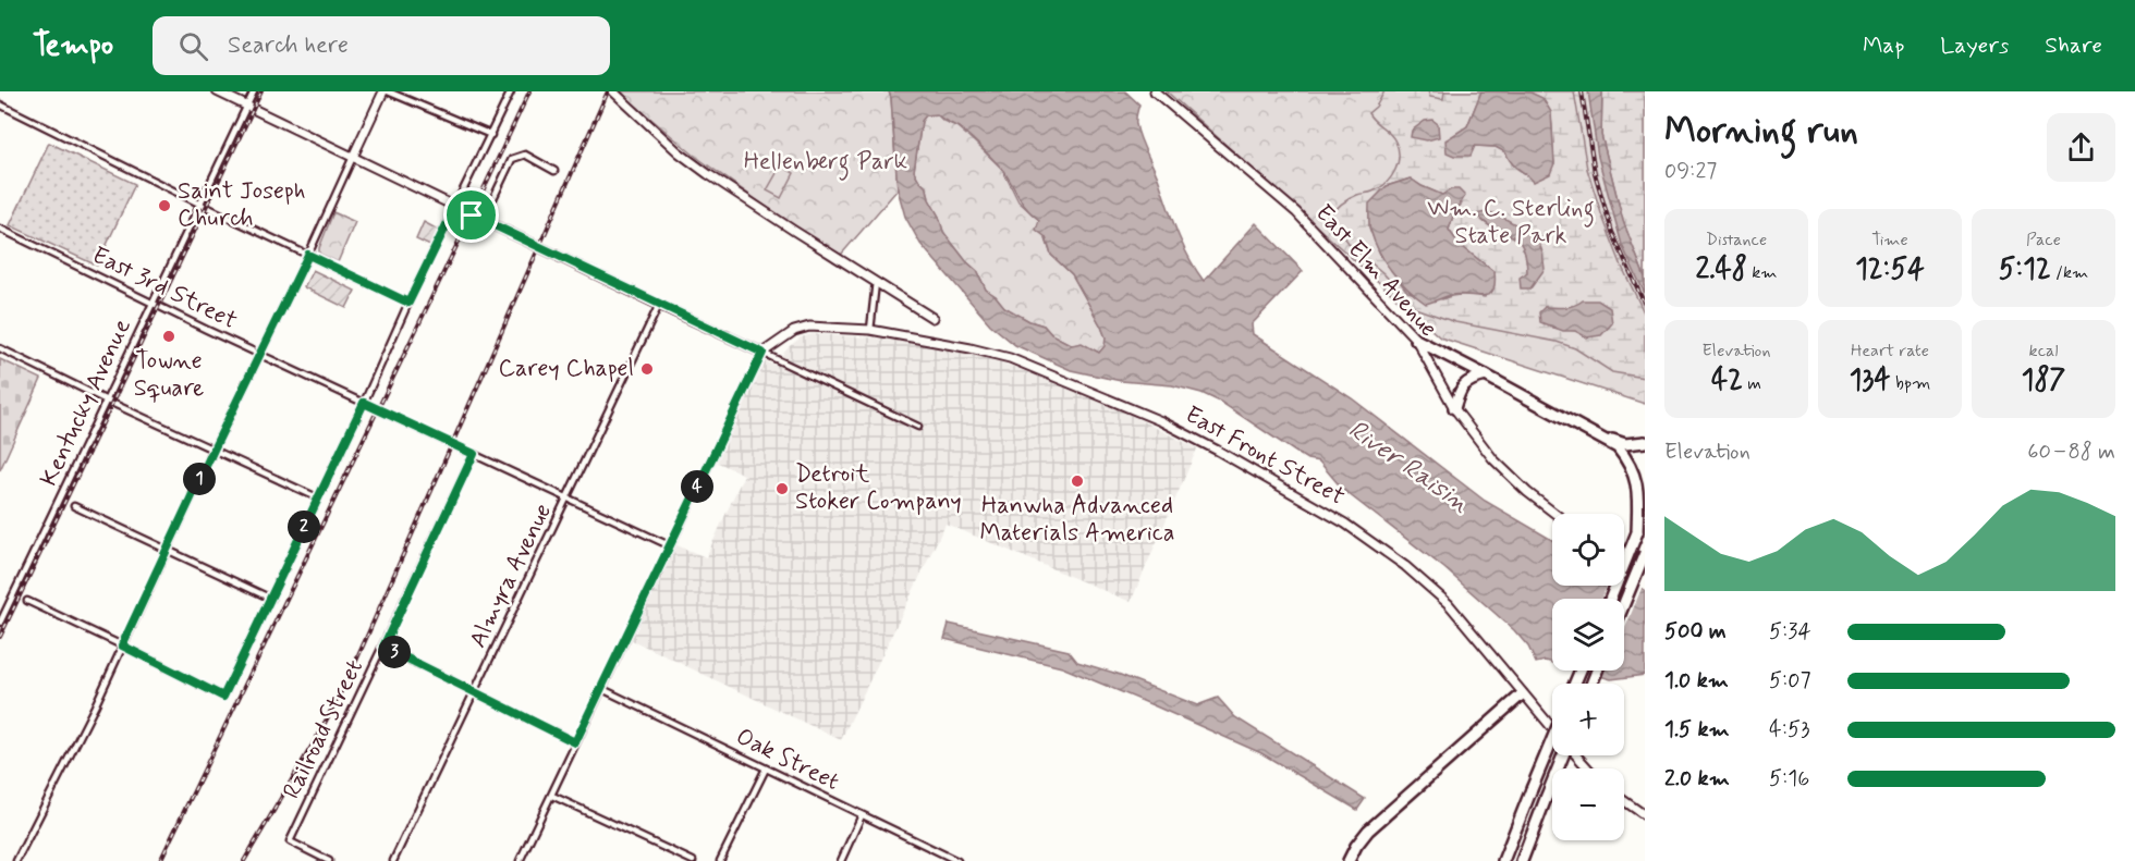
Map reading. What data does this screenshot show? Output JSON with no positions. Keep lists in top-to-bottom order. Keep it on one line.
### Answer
{"streets":{"street":["East Elm Avenue","East 3rd Street","Kentucky Avenue","East Front Street","Almyra Avenue","Railroad Street","Oak Street"]},"crossings":[["East 3rd Street","Kentucky Avenue"],["East 3rd Street","Almyra Avenue"],["East 3rd Street","Railroad Street"]],"water":["River Raisin"],"parks":["Hellenberg Park","Wm. C. Sterling State Park"],"places":["Saint Joseph Church","Towne Square","Carey Chapel","Hanwha Advanced Materials America","Detroit Stoker Company"],"page":{"header":"Tempo","search":"Search here","nav":["Map","Layers","Share"],"heading":["Morning run","09:27"],"stats":[["Distance","2.48 km"],["Time","12:54"],["Pace","5:12 /km"],["Elevation","42 m"],["Heart rate","134 bpm"],["kcal","187"]],"chart":["Elevation","60–88 m"],"pins":["1","4","2","3"],"map_buttons":["+","−"],"list":[{"name":"500 m","note":"5:34"},{"name":"1.0 km","note":"5:07"},{"name":"1.5 km","note":"4:53"},{"name":"2.0 km","note":"5:16"}]}}
